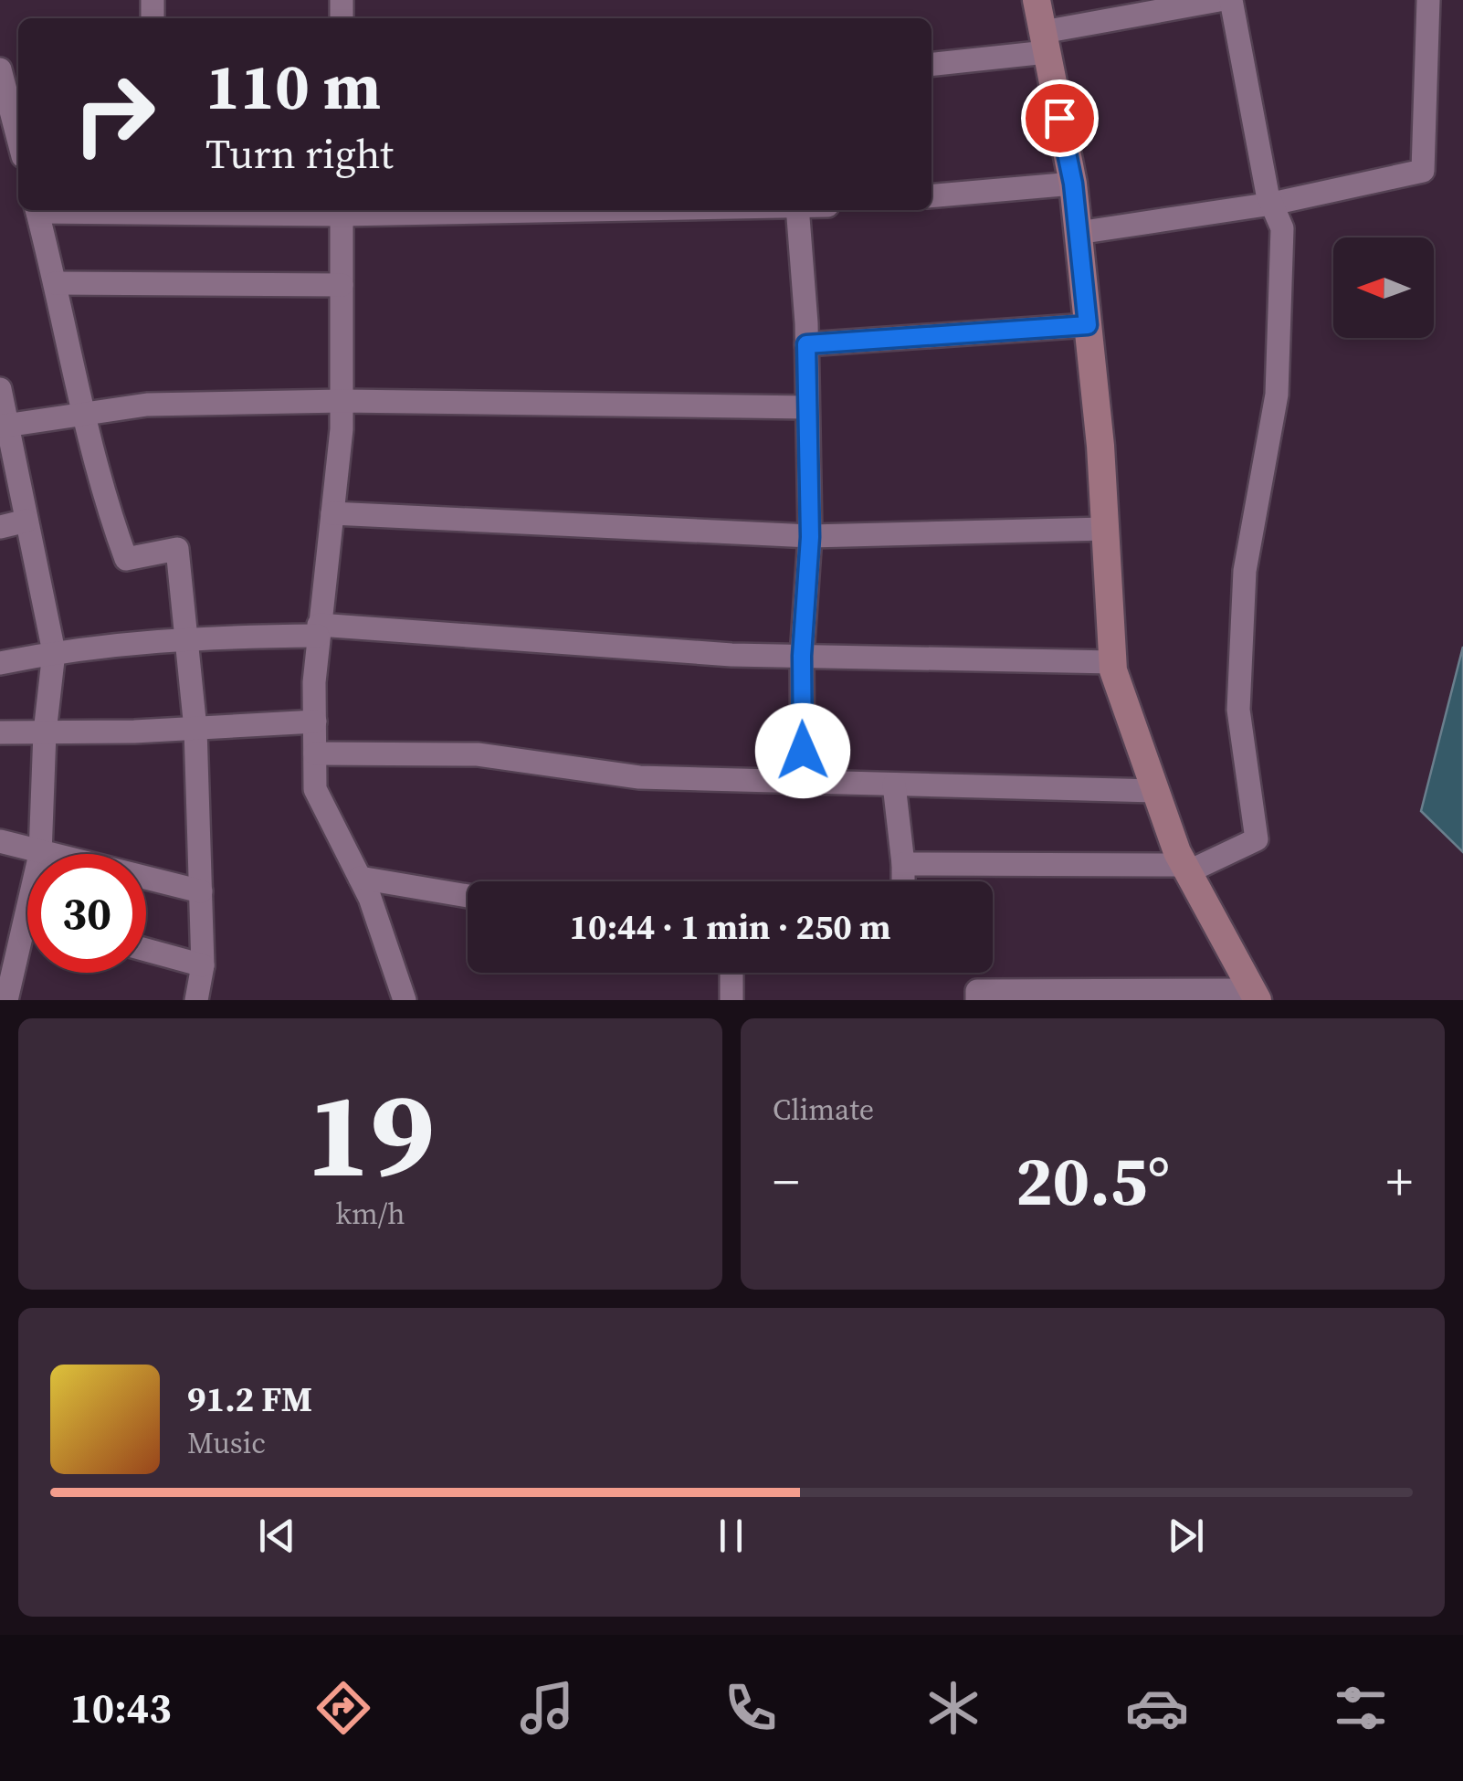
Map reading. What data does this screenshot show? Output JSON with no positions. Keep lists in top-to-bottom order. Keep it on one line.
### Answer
{"north":"left","page":{"turn":["110 m","Turn right"],"limit":"30","trip":"10:44 · 1 min · 250 m","tile":[["19","km/h"],"Climate"],"heat":["−","20.5°","+"],"song":["91.2 FM","Music"],"tabs":"10:43"}}
